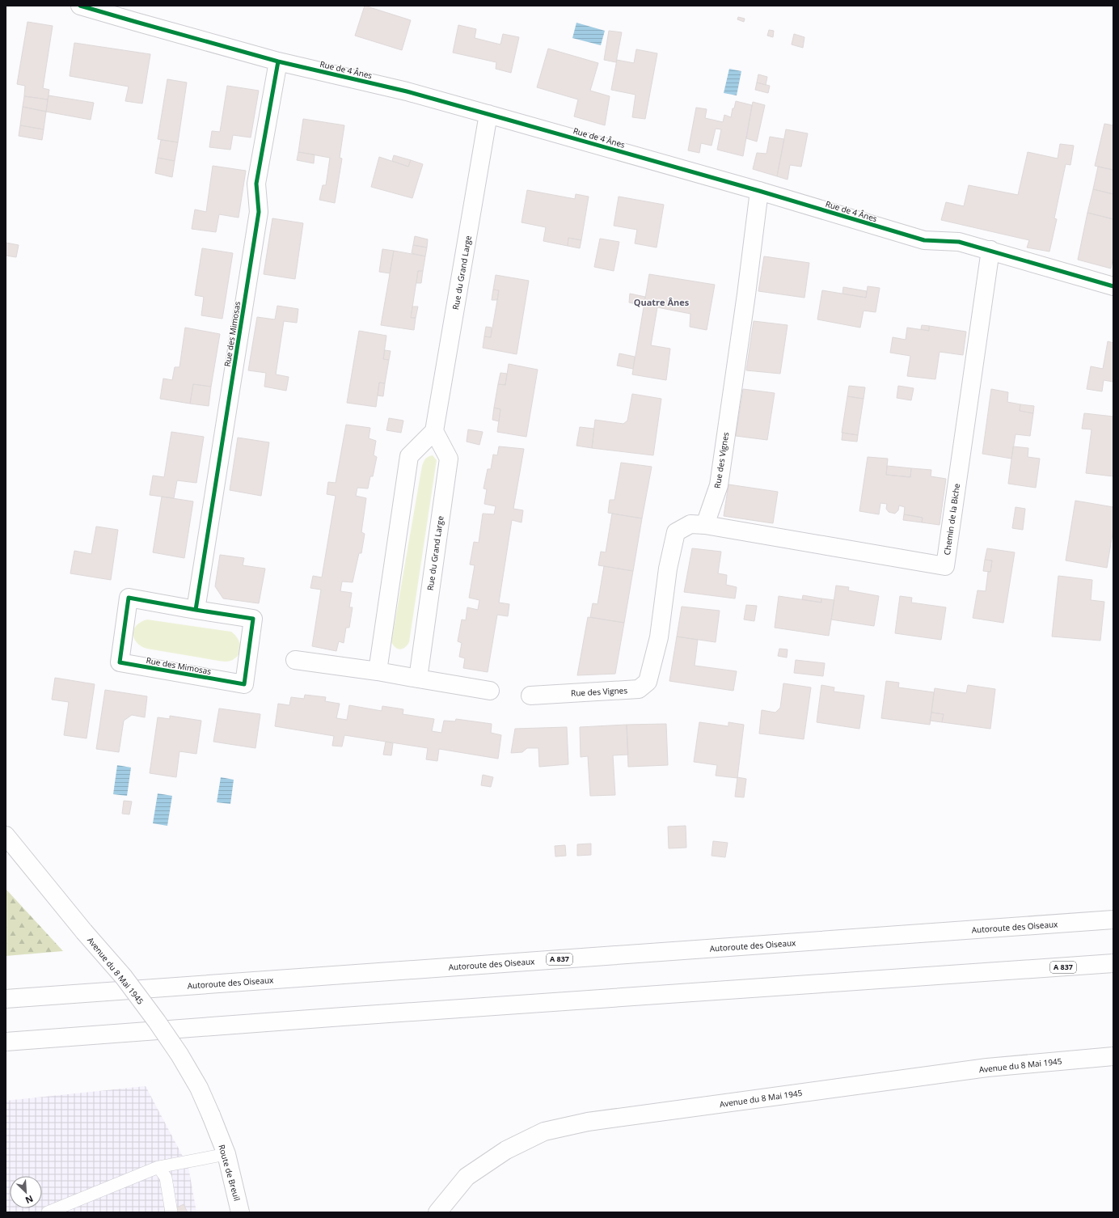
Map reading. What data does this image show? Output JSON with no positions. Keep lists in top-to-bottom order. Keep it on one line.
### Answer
{"streets":{"main road":["Rue de 4 Ânes","Rue du Grand Large","Rue des Mimosas","Rue des Vignes","Chemin de la Biche","Autoroute des Oiseaux","A 837","Avenue du 8 Mai 1945","Route de Breuil"]},"crossings":[["Rue de 4 Ânes","Rue du Grand Large"],["Rue de 4 Ânes","Rue des Mimosas"],["Rue de 4 Ânes","Rue des Vignes"],["Rue de 4 Ânes","Chemin de la Biche"],["Rue des Vignes","Chemin de la Biche"],["Avenue du 8 Mai 1945","Route de Breuil"]],"districts":["Quatre Ânes"],"north":"bottom right"}
